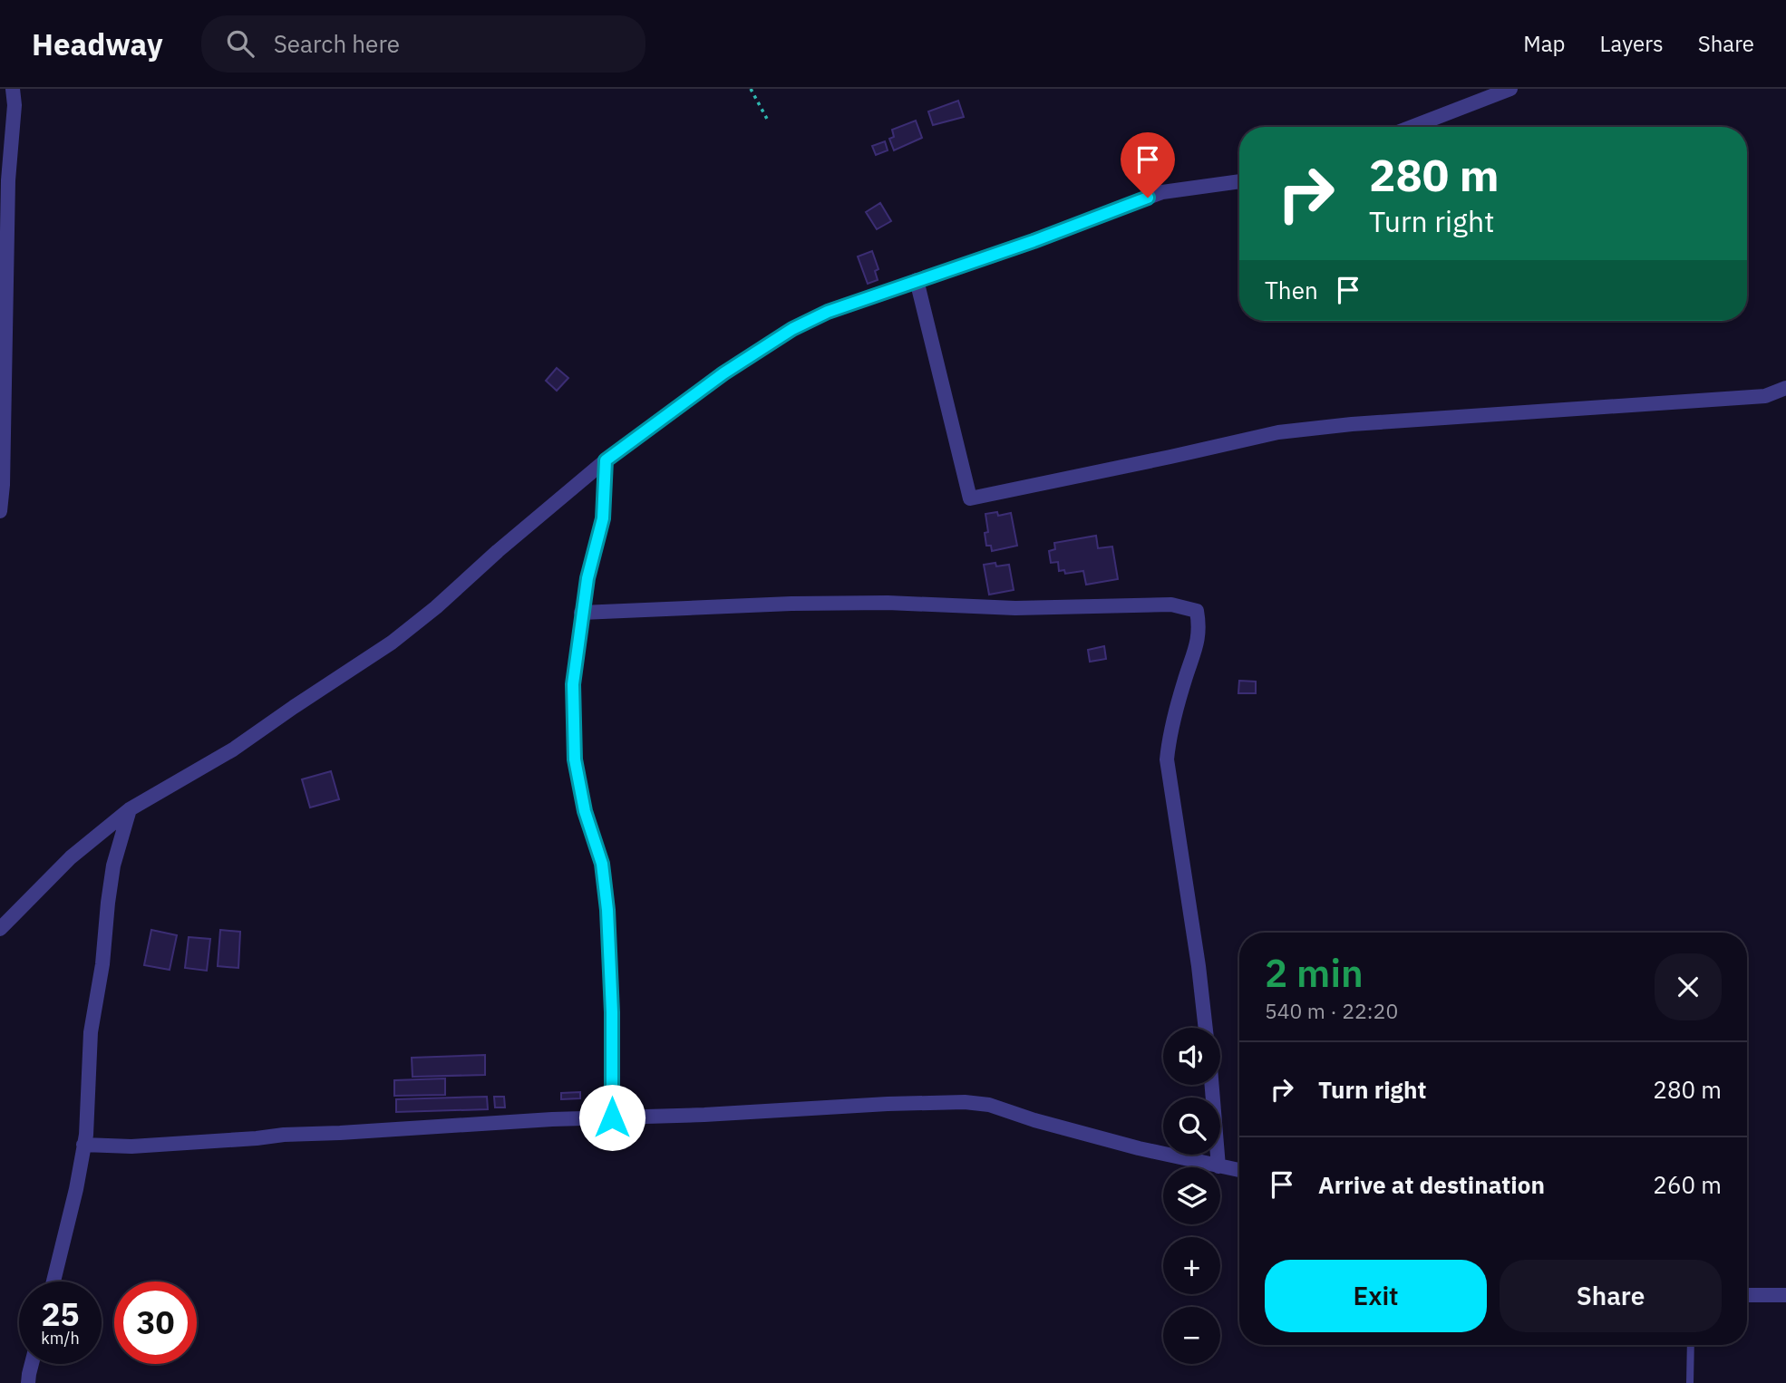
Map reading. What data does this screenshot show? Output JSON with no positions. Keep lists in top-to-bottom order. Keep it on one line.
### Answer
{"page":{"header":"Headway","search":"Search here","nav":["Map","Layers","Share"],"turn":["280 m","Turn right"],"then":"Then","heading":["2 min","540 m · 22:20"],"map_buttons":["+","−"],"list":[{"name":"Turn right","value":"280 m"},{"name":"Arrive at destination","value":"260 m"}],"buttons":["Exit","Share"],"speed":"25 km/h","limit":"30"}}
